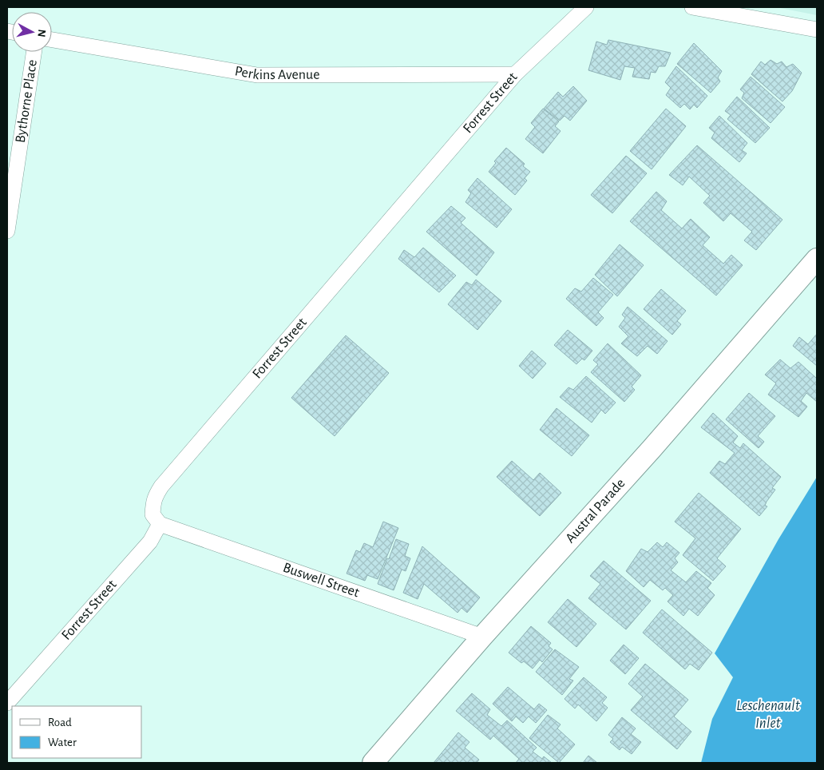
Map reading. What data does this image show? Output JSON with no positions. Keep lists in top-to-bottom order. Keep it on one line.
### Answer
{"streets":{"street":["Perkins Avenue","Bythorne Place","Forrest Street","Austral Parade","Buswell Street"]},"crossings":[["Perkins Avenue","Forrest Street"],["Forrest Street","Buswell Street"],["Austral Parade","Buswell Street"]],"water":["Leschenault Inlet"],"legend":["Road","Water"],"north":"right"}
